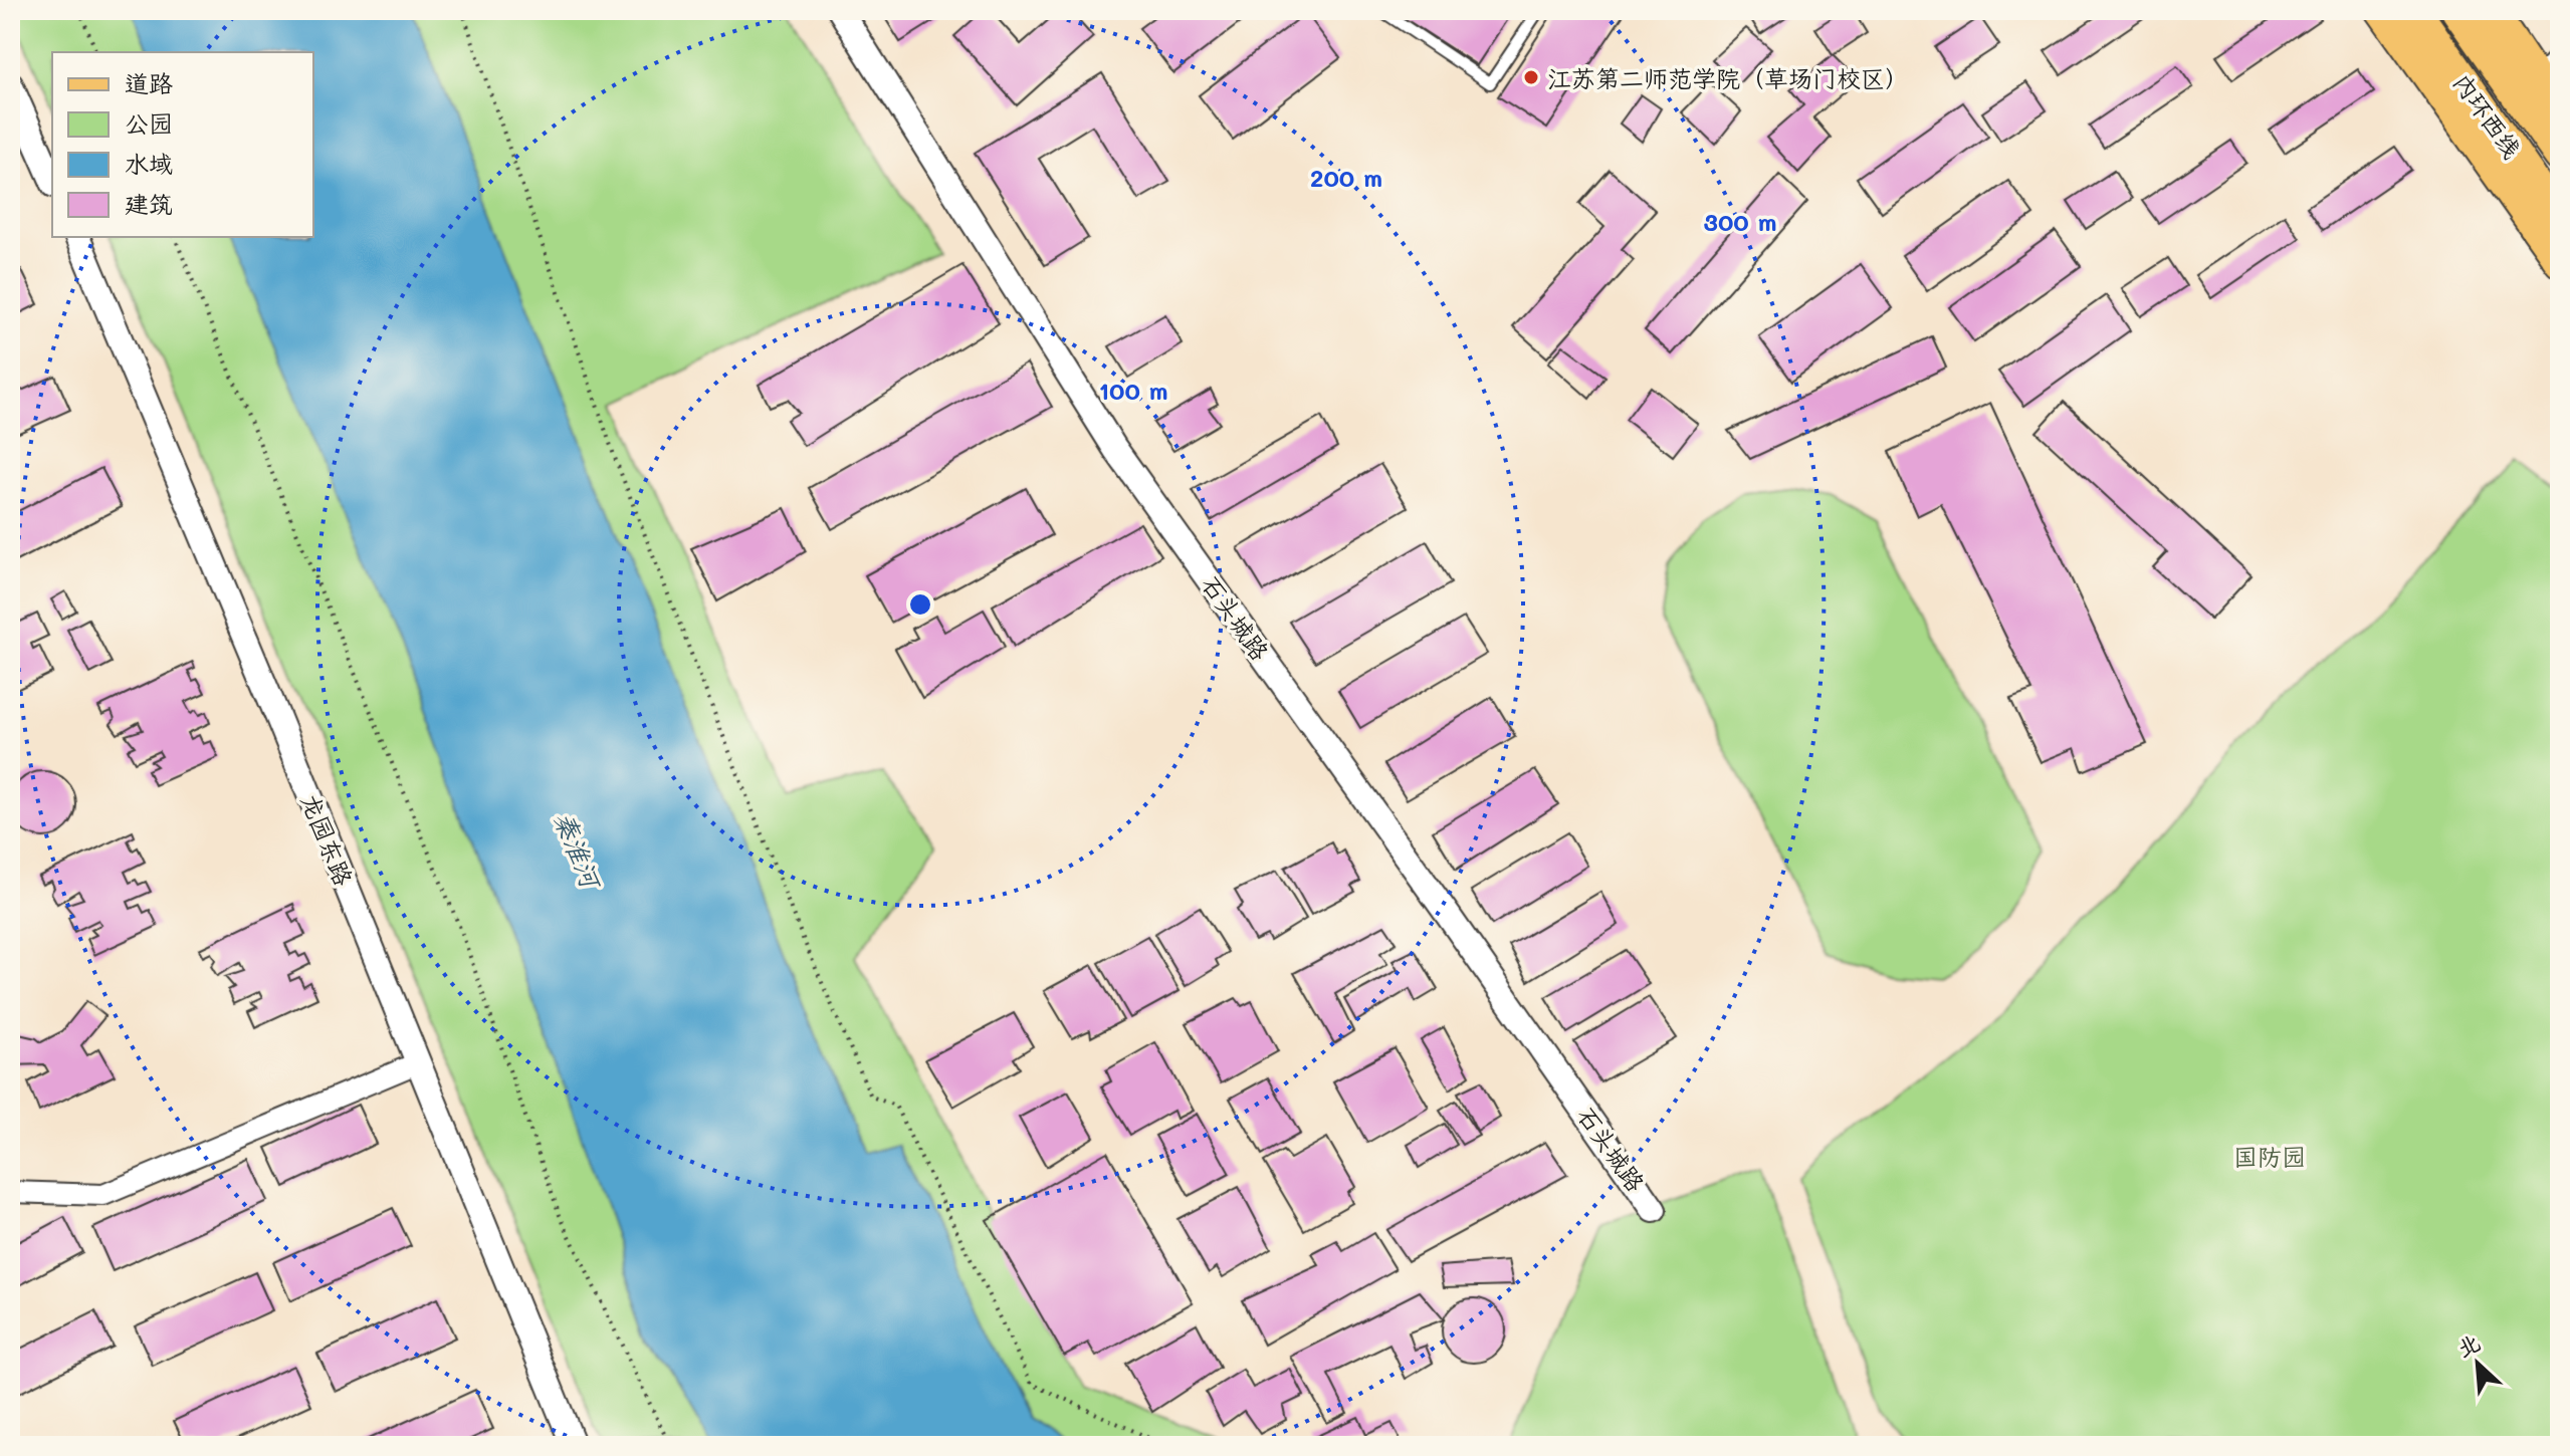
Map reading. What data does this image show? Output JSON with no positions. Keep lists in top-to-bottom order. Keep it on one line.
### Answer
{"streets":{"highway":["内环西线"],"street":["石头城路","龙园东路"]},"water":["秦淮河"],"parks":["国防园"],"places":["江苏第二师范学院（草场门校区）"],"legend":["道路","公园","水域","建筑"],"north":"top left","rings":["200 m","300 m","100 m"]}
